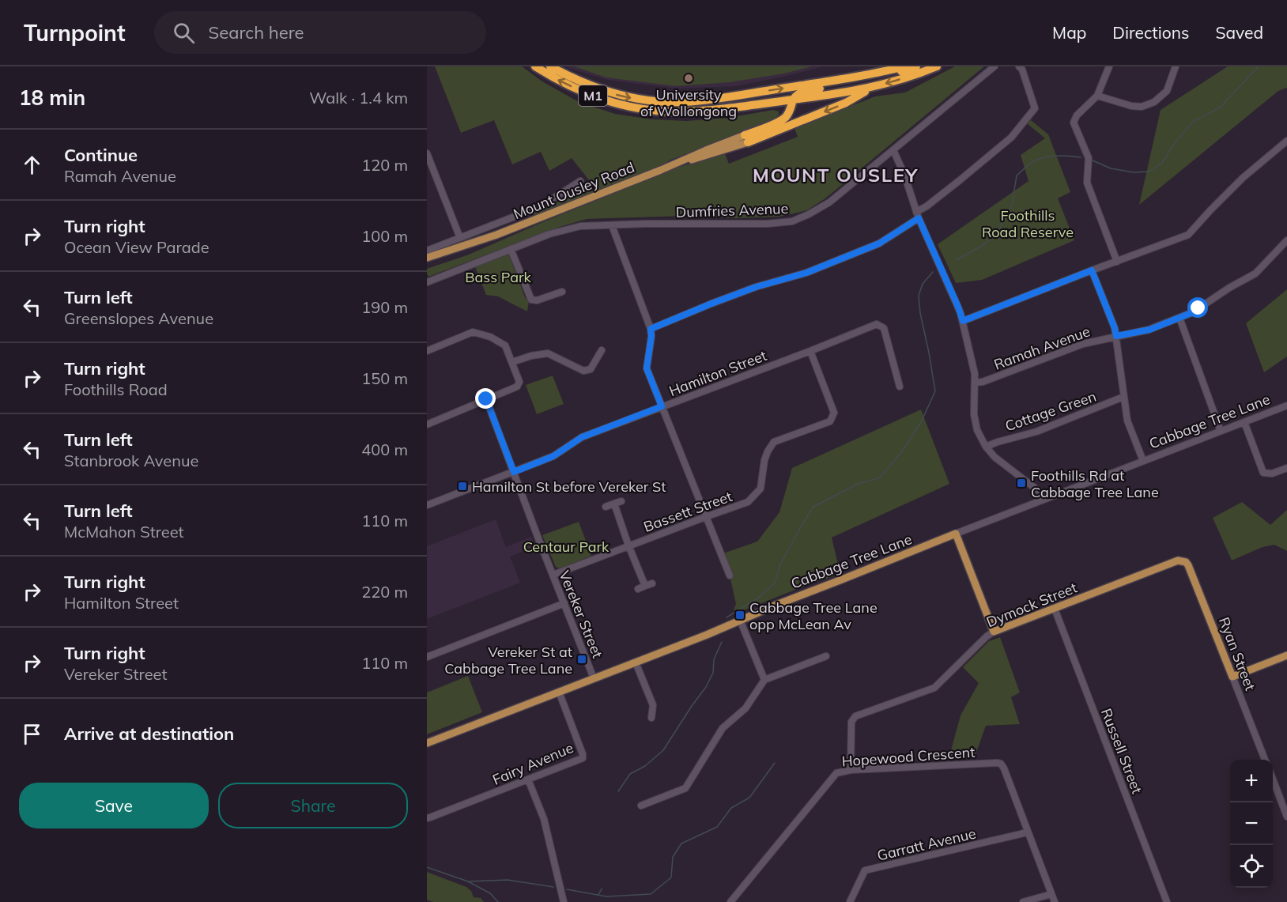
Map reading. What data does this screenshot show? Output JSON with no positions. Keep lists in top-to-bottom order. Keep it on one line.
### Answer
{"streets":{"highway":["M1"],"main road":["Mount Ousley Road","Cabbage Tree Lane","Dymock Street","Ryan Street"],"street":["Dumfries Avenue","Ramah Avenue","Hamilton Street","Cottage Green","Bassett Street","Vereker Street","Russell Street","Hopewood Crescent","Fairy Avenue","Garratt Avenue"]},"crossings":[["Hamilton Street","Bassett Street"],["Hamilton Street","Vereker Street"],["Cabbage Tree Lane","Vereker Street"],["Cabbage Tree Lane","Fairy Avenue"],["Bassett Street","Vereker Street"],["Dymock Street","Ryan Street"],["Dymock Street","Russell Street"],["Dymock Street","Hopewood Crescent"],["Hopewood Crescent","Garratt Avenue"]],"districts":["MOUNT OUSLEY"],"parks":["Foothills Road Reserve","Bass Park","Centaur Park"],"places":{"other":["University of Wollongong"],"transit":["Foothills Rd at Cabbage Tree Lane","Hamilton St before Vereker St","Cabbage Tree Lane opp McLean Av","Vereker St at Cabbage Tree Lane"]},"page":{"header":"Turnpoint","search":"Search here","nav":["Map","Directions","Saved"],"heading":["18 min","Walk · 1.4 km"],"list":[["Continue","Ramah Avenue","120 m"],["Turn right","Ocean View Parade","100 m"],["Turn left","Greenslopes Avenue","190 m"],["Turn right","Foothills Road","150 m"],["Turn left","Stanbrook Avenue","400 m"],["Turn left","McMahon Street","110 m"],["Turn right","Hamilton Street","220 m"],["Turn right","Vereker Street","110 m"],"Arrive at destination"],"map_buttons":["+","−"],"buttons":["Save","Share"]}}
